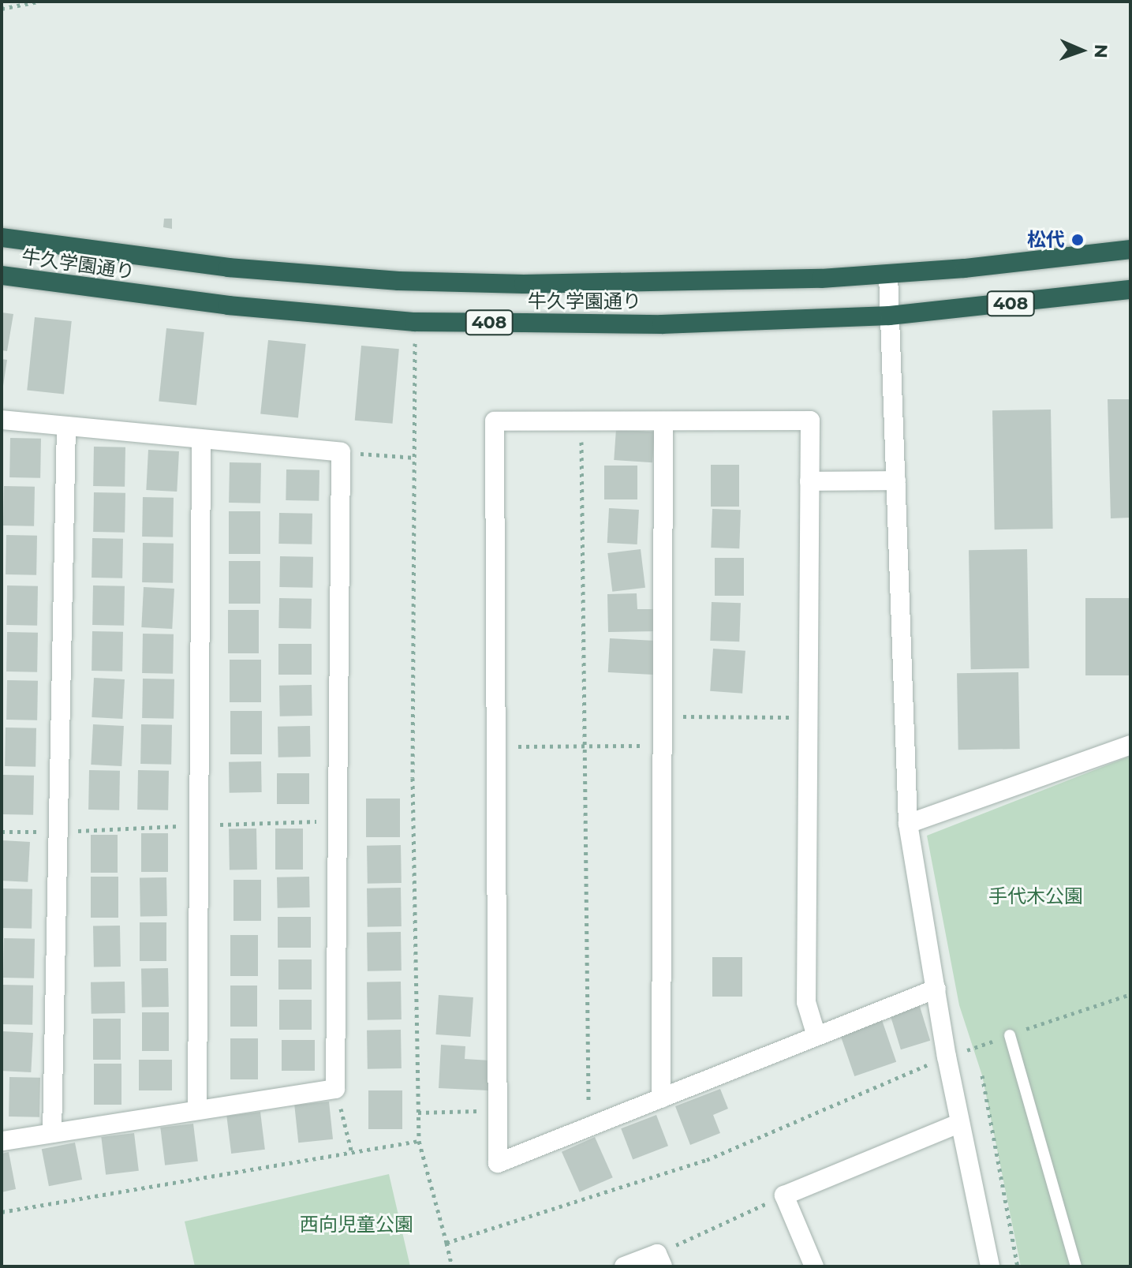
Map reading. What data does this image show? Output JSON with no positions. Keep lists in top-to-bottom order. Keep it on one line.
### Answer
{"streets":{"highway":["牛久学園通り","408"]},"parks":["手代木公園","西向児童公園"],"places":["松代"],"north":"right"}
